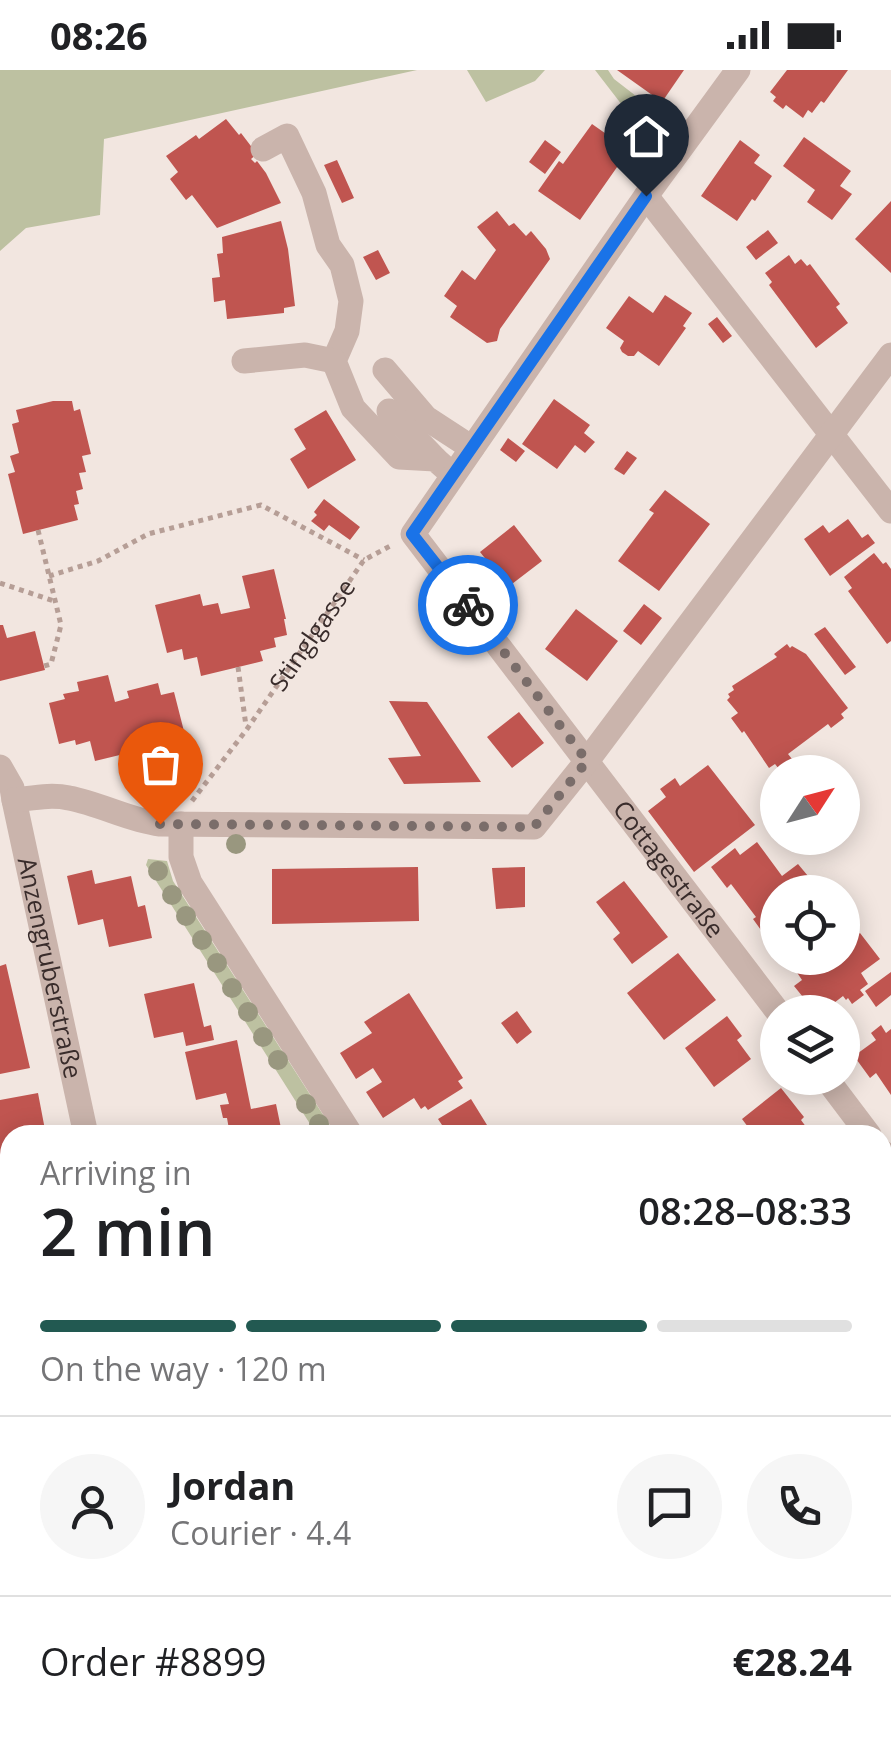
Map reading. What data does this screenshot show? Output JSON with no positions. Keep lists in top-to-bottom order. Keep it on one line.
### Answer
{"streets":{"street":["Cottagestraße","Anzengruberstraße"],"path":["Stinglgasse"]},"crossings":[["Stinglgasse","Cottagestraße"]],"north":"top right","page":{"status":"08:26","heading":["2 min","Arriving in","08:28–08:33"],"panel":["Jordan","Courier · 4.4","Order #8899","€28.24"],"bar":"On the way · 120 m"}}
